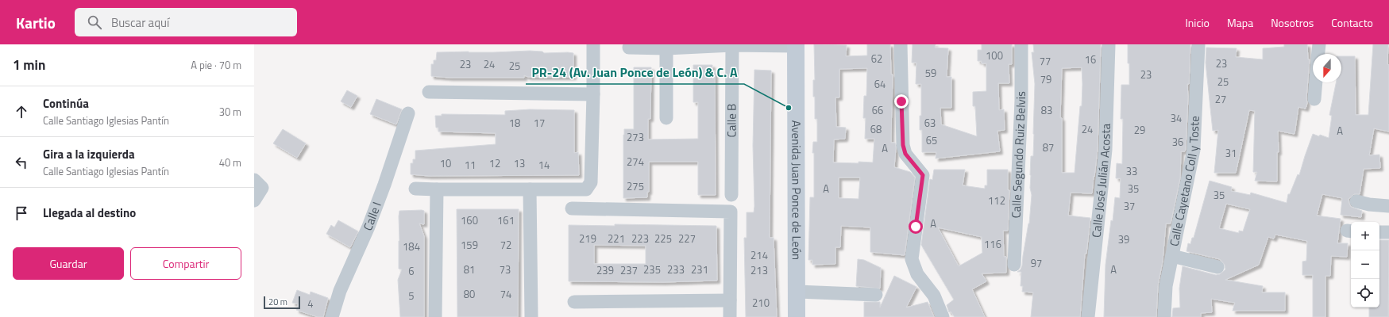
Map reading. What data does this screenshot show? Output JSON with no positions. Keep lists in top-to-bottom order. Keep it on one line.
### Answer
{"streets":{"main road":["Avenida Juan Ponce de León"],"street":["Calle B","Calle Segundo Ruiz Belvis","Calle José Julián Acosta","Calle Cayetano Coll y Toste","Calle I"]},"places":["PR-24 (Av. Juan Ponce de León) & C. A"],"house_numbers":["100","62","16","77","23","23","24","25","59","23","79","25","64","27","66","83","34","18","17","63","68","24","29","A","273","65","36","87","A","31","274","10","12","13","11","14","33","275","A","35","35","112","37","160","161","A","219","221","223","225","227","39","116","159","72","184","214","97","81","73","235","233","231","A","239","237","213","6","80","74","5","210","4"],"scale_bar":"20 m","north":"bottom","page":{"header":"Kartio","search":"Buscar aquí","nav":["Inicio","Mapa","Nosotros","Contacto"],"heading":["1 min","A pie · 70 m"],"list":[["Continúa","Calle Santiago Iglesias Pantín","30 m"],["Gira a la izquierda","Calle Santiago Iglesias Pantín","40 m"],"Llegada al destino"],"map_buttons":["+","−"],"buttons":["Guardar","Compartir"],"scale":"20 m"}}
